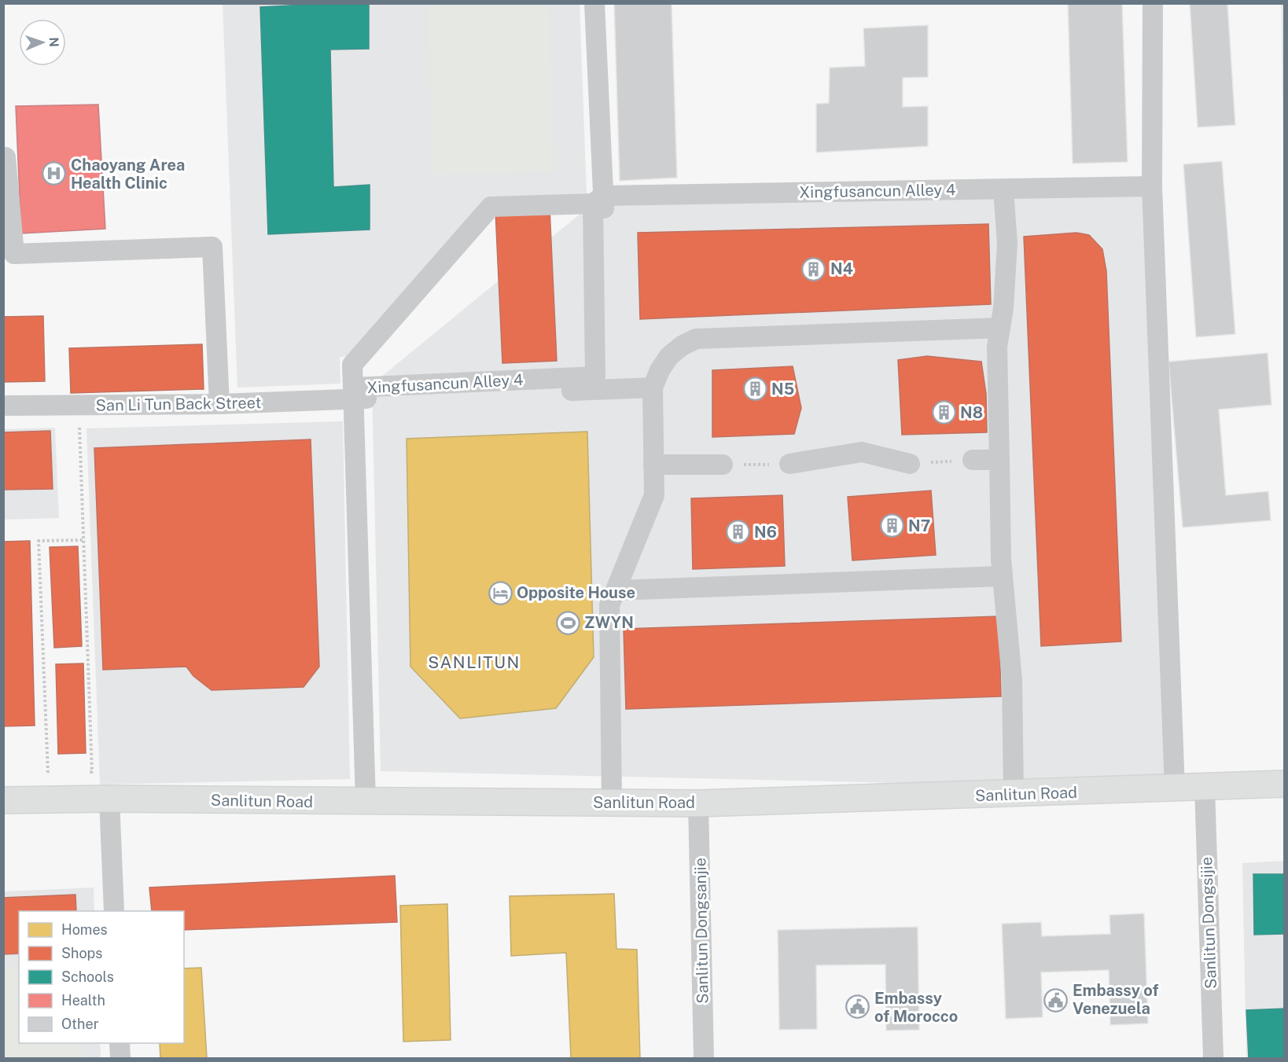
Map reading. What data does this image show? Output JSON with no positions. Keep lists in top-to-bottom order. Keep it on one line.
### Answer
{"streets":{"street":["Xingfusancun Alley 4","San Li Tun Back Street","Sanlitun Road","Sanlitun Dongsijie","Sanlitun Dongsanjie"]},"crossings":[["Xingfusancun Alley 4","San Li Tun Back Street"],["Xingfusancun Alley 4","Sanlitun Road"],["Sanlitun Road","Sanlitun Dongsijie"],["Sanlitun Road","Sanlitun Dongsanjie"]],"districts":["SANLITUN"],"places":{"hospital":["Chaoyang Area Health Clinic"],"building":["N4","N5","N8","N7","N6"],"hotel":["Opposite House"],"sports":["ZWYN"],"public building":["Embassy of Venezuela","Embassy of Morocco"]},"legend":["Homes","Shops","Schools","Health","Other"],"north":"right"}
